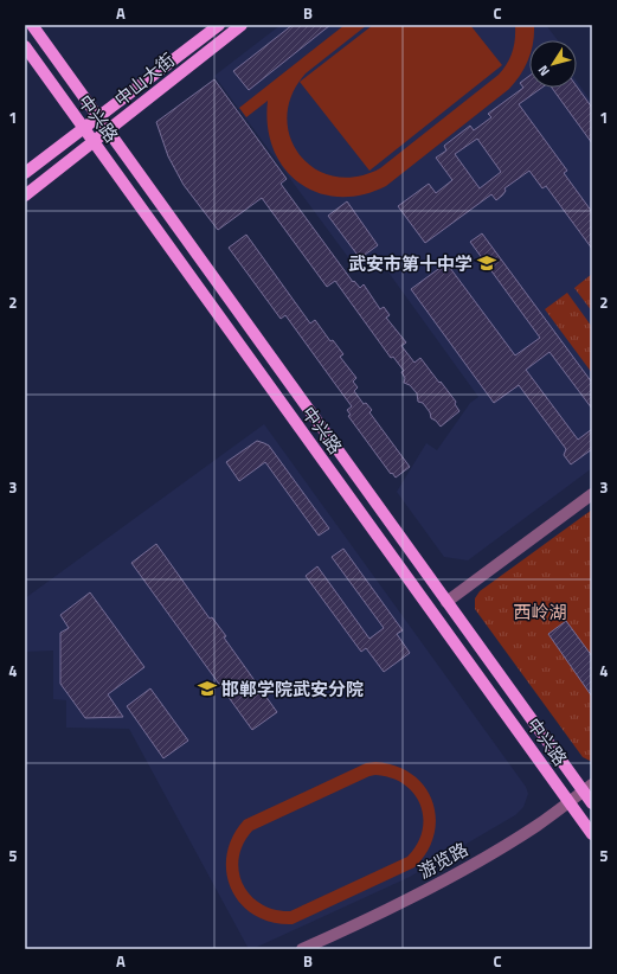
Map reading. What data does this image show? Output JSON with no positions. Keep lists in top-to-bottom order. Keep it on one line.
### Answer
{"streets":{"main road":["中山大街","中兴路"],"street":["游览路"]},"crossings":[["中山大街","中兴路"],["中兴路","游览路"]],"parks":["西岭湖"],"places":{"school or university":["武安市第十中学","邯郸学院武安分院"]},"north":"bottom left","grid":{"columns":["A","B","C"],"rows":["1","2","3","4","5"]}}
